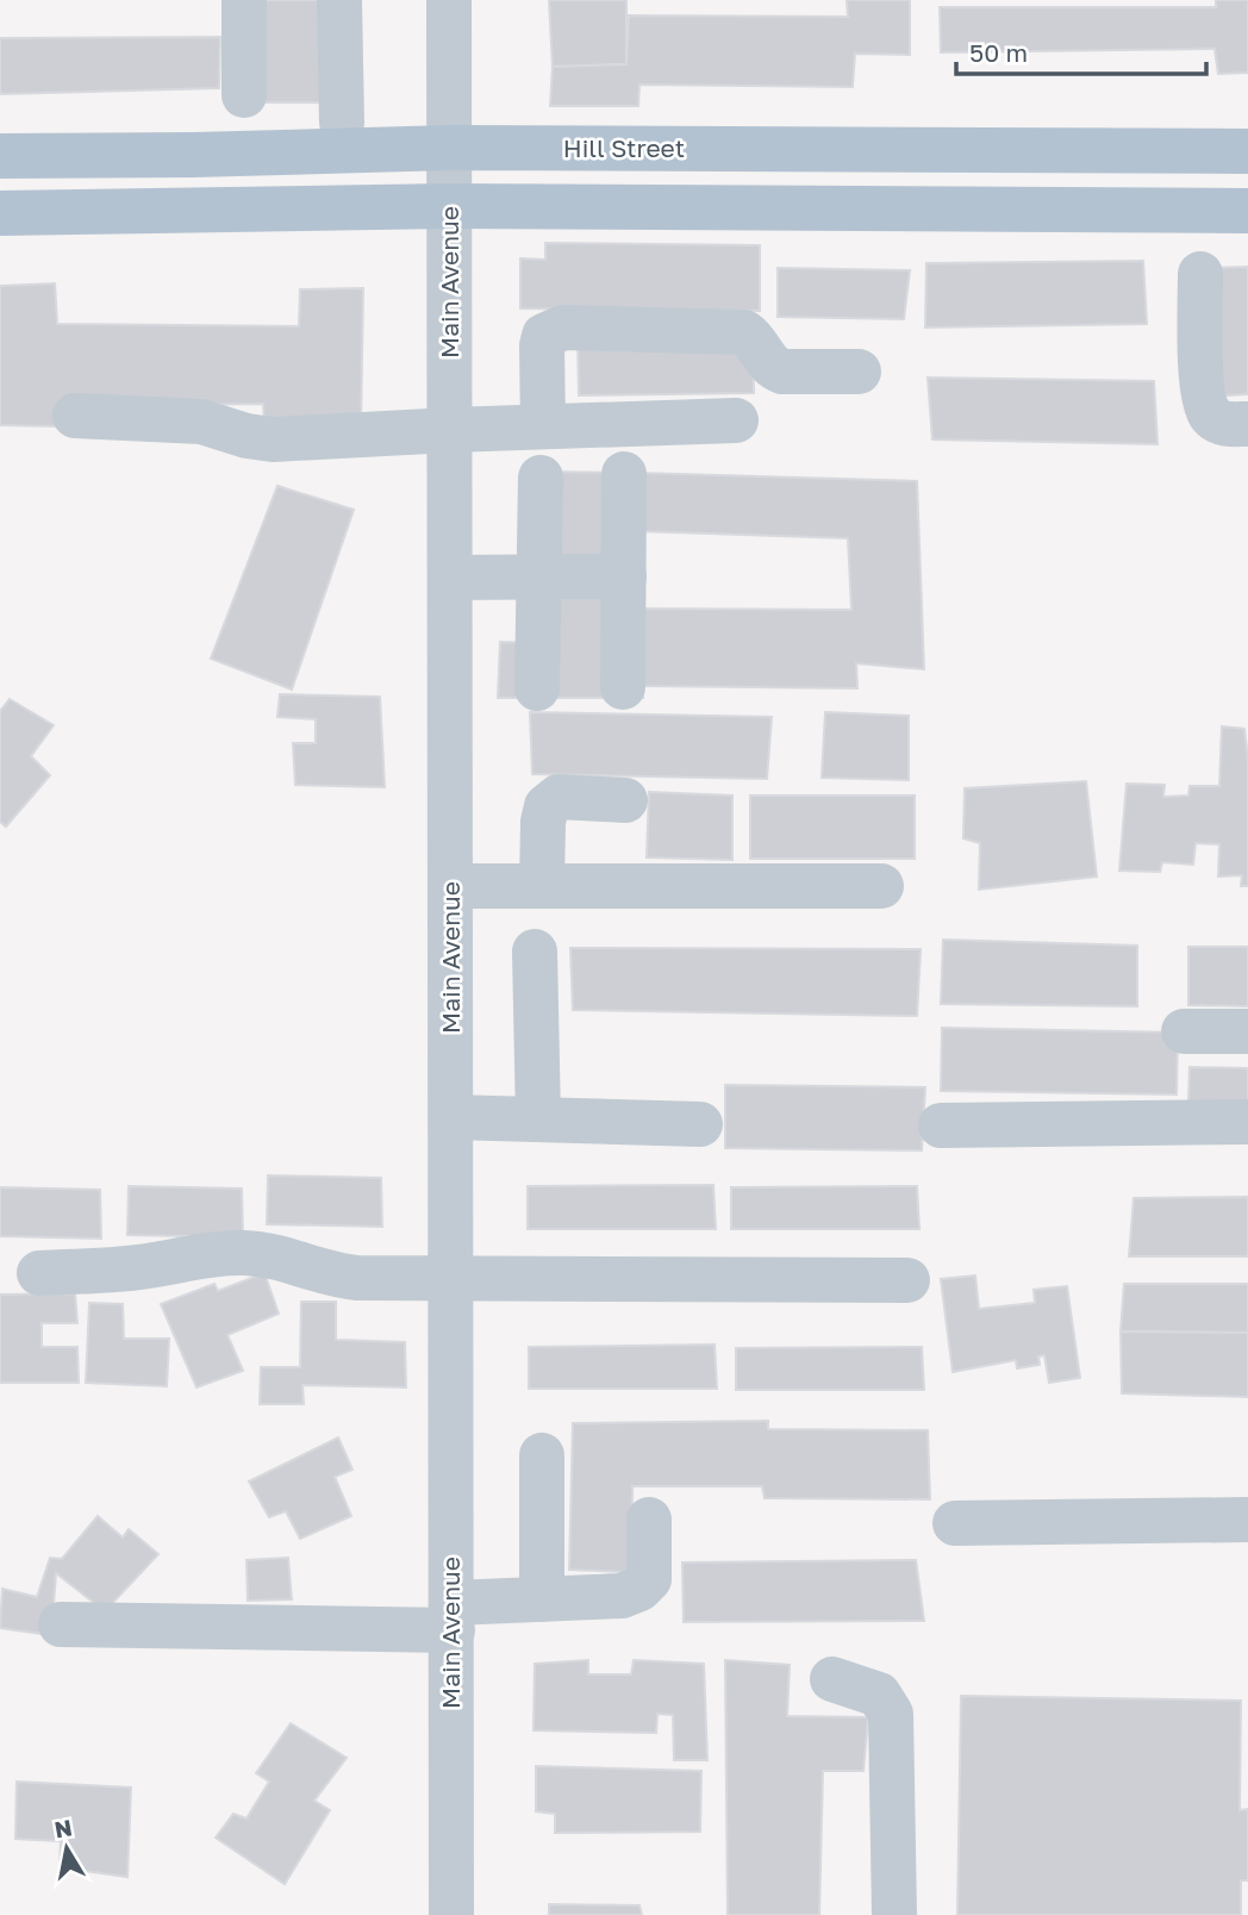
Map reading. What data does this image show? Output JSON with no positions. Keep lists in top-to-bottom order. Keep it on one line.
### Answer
{"streets":{"main road":["Hill Street"],"street":["Main Avenue"]},"crossings":[["Hill Street","Main Avenue"]],"scale_bar":"50 m","north":"top"}
